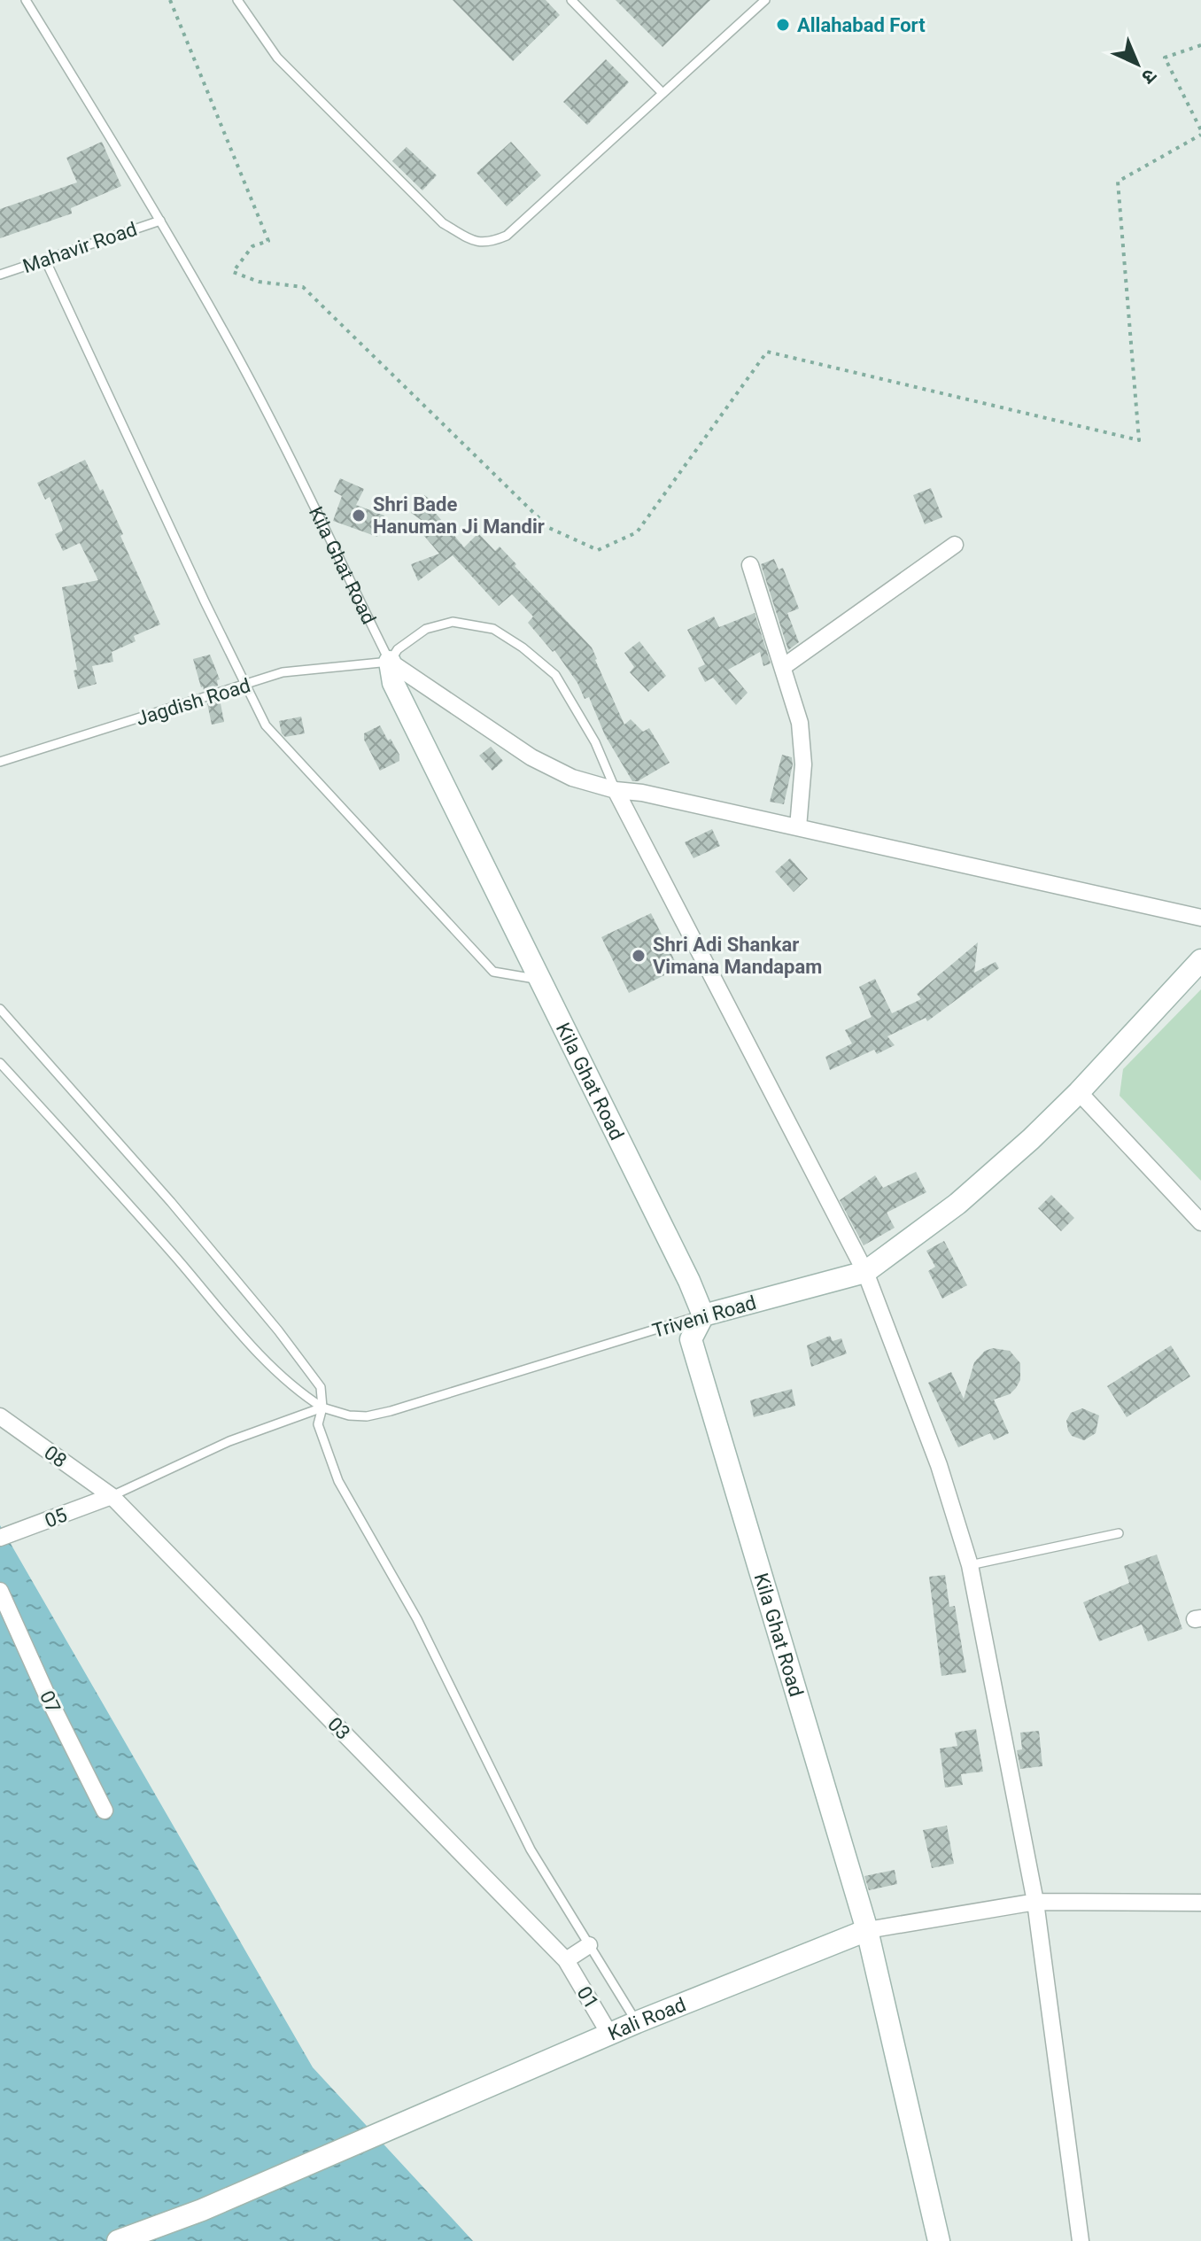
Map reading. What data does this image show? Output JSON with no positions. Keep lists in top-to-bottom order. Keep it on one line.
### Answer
{"streets":{"main road":["Kila Ghat Road","Triveni Road","Kali Road"],"street":["08","05","07","03","01"],"lane":["Mahavir Road","Jagdish Road"]},"crossings":[["Mahavir Road","Kila Ghat Road"],["Kila Ghat Road","Jagdish Road"],["Kila Ghat Road","Triveni Road"],["Kila Ghat Road","Kali Road"],["08","05"],["08","03"],["05","03"],["03","01"],["01","Kali Road"]],"places":["Allahabad Fort","Shri Bade Hanuman Ji Mandir","Shri Adi Shankar Vimana Mandapam"],"north":"bottom right"}
